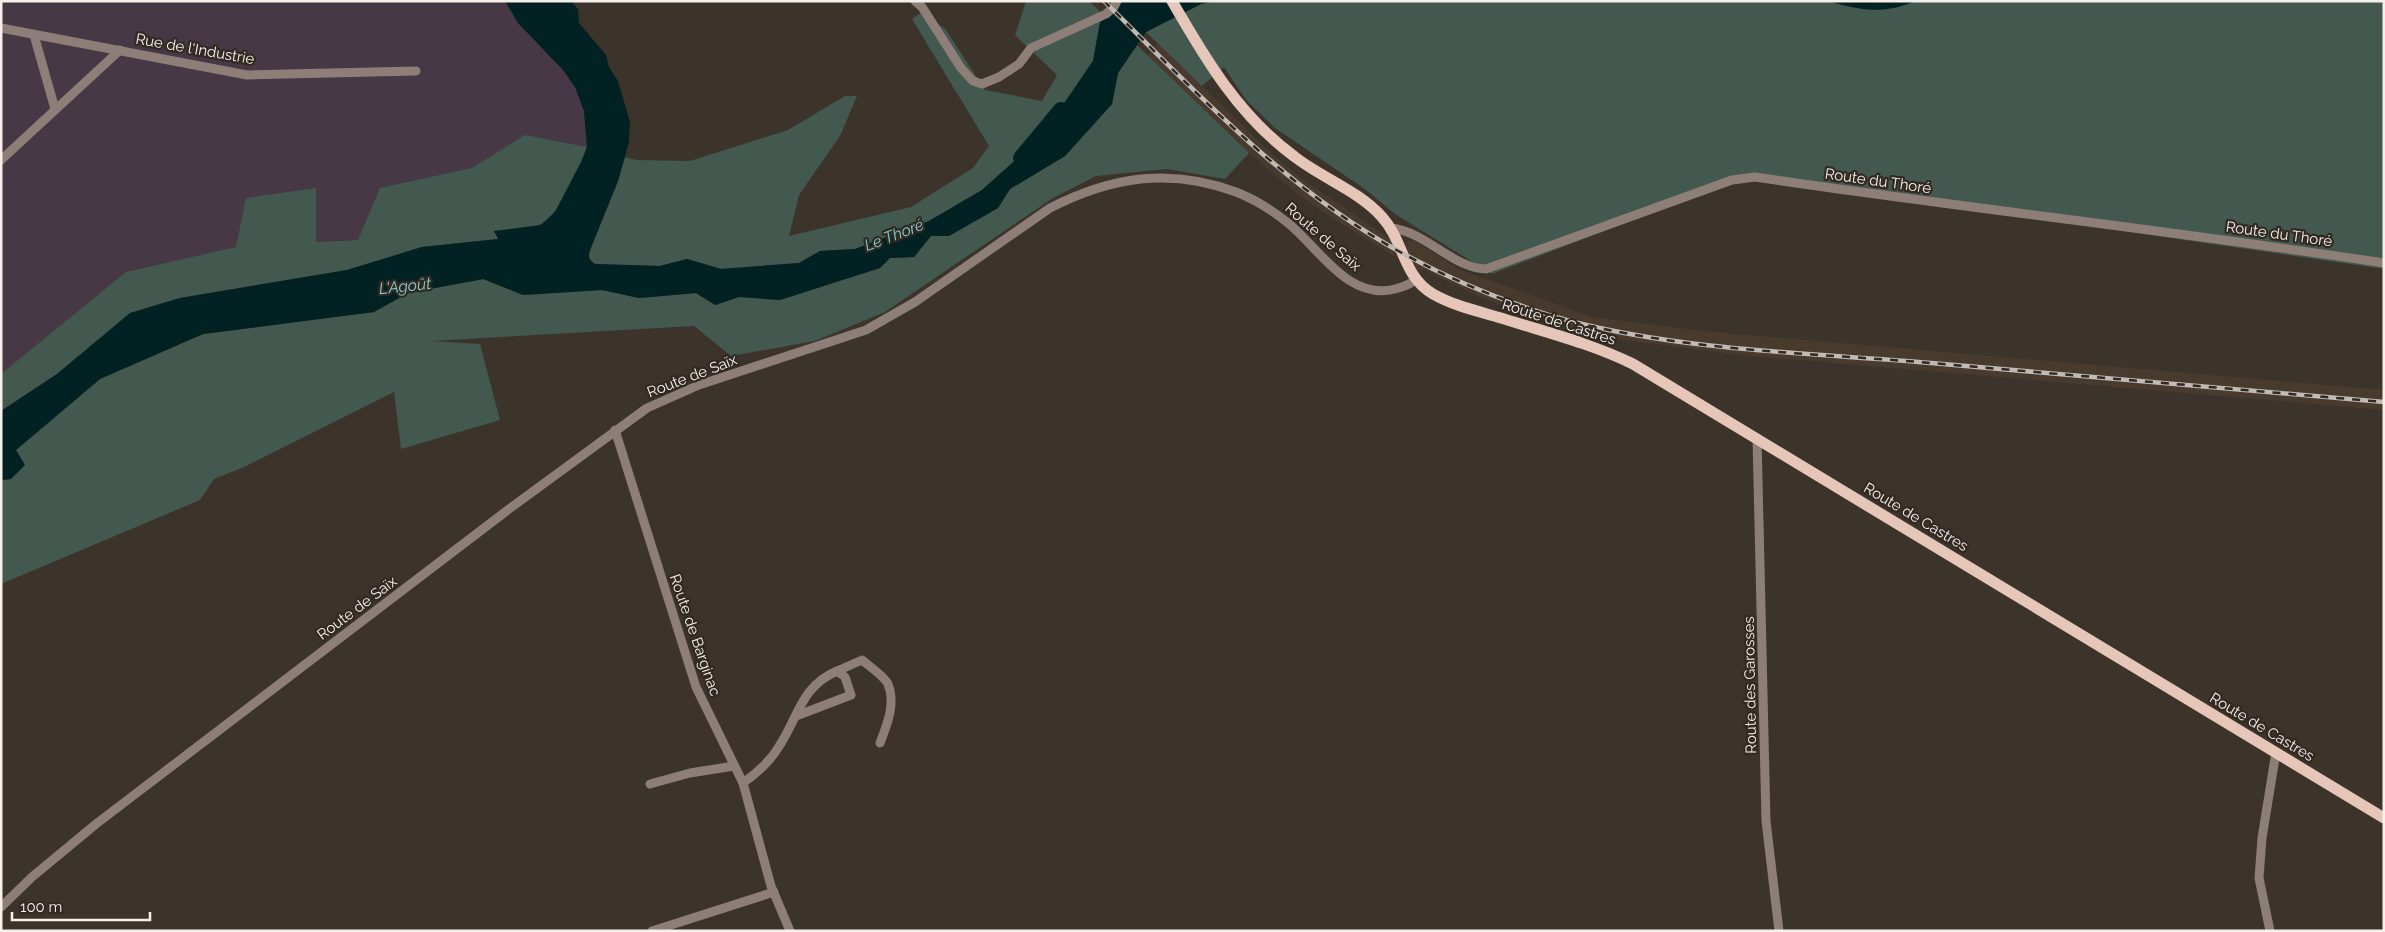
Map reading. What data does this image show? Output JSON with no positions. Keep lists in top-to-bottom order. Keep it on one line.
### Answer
{"streets":{"main road":["Route de Castres"],"street":["Rue de l'Industrie","Route du Thoré","Route de Saïx","Route de Barginac","Route des Garosses"]},"crossings":[["Route de Saïx","Route de Castres"],["Route de Saïx","Route de Barginac"],["Route de Castres","Route des Garosses"]],"water":["Le Thoré","L'Agoût"],"scale_bar":"100 m"}
